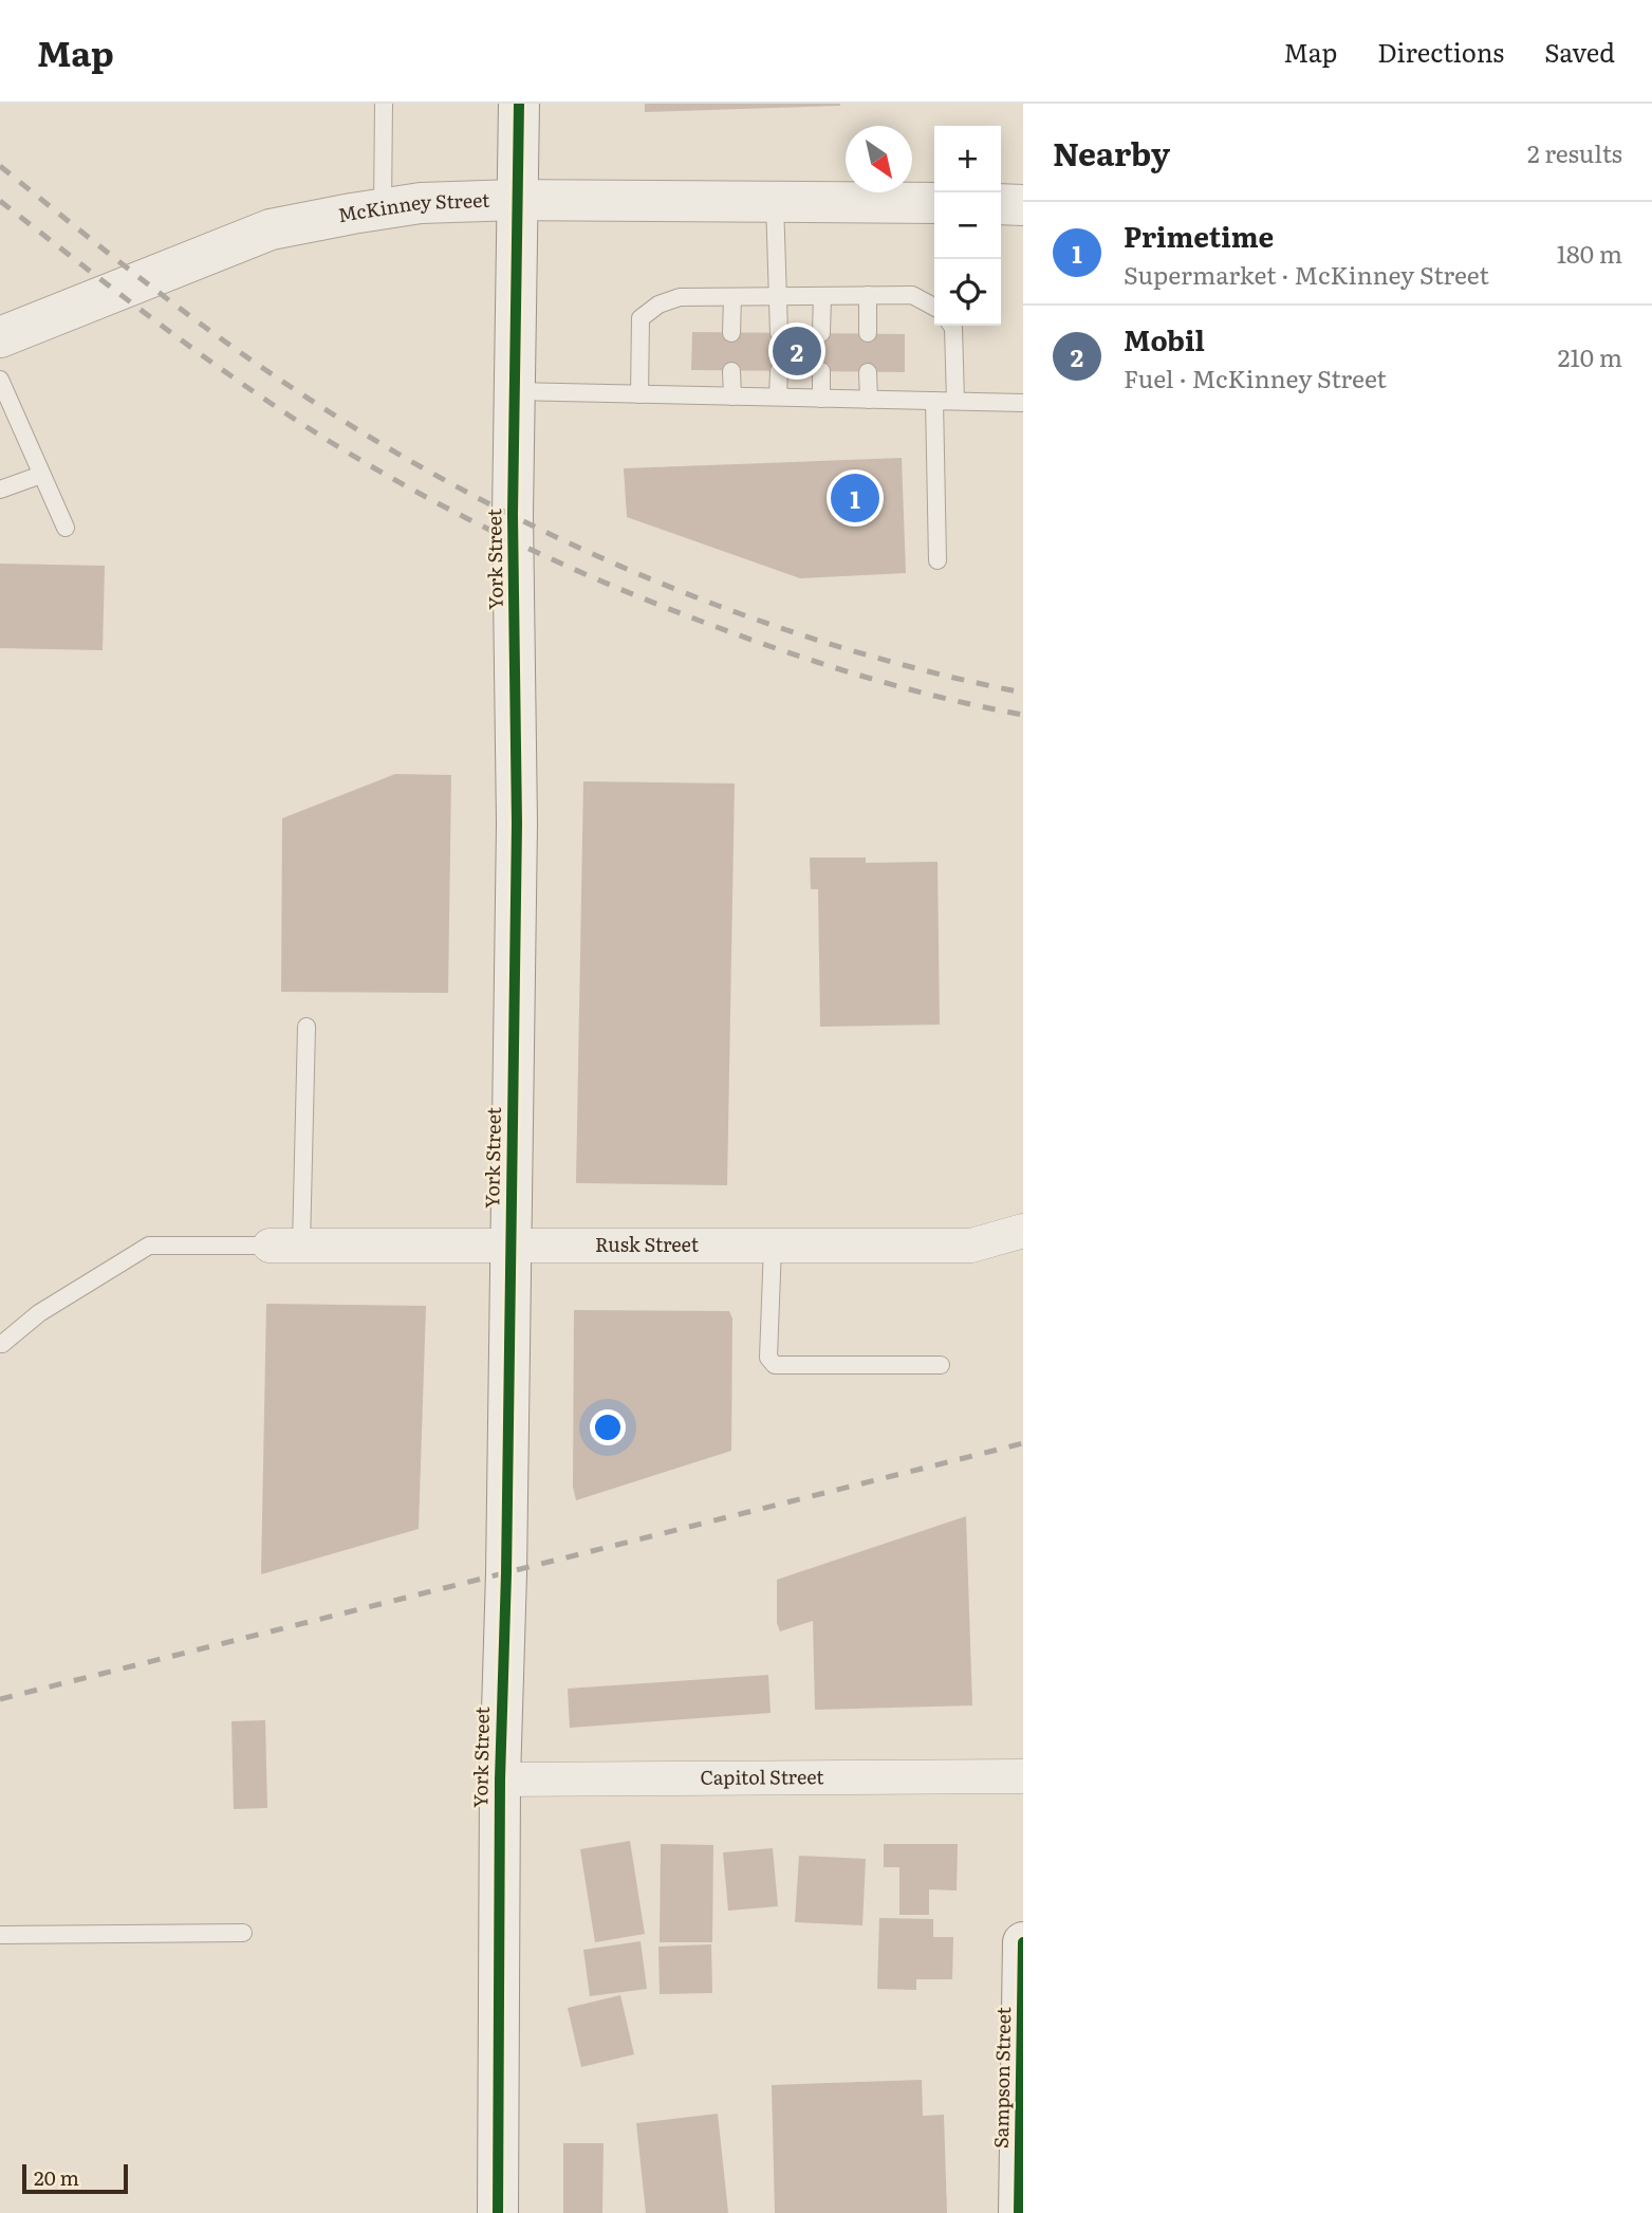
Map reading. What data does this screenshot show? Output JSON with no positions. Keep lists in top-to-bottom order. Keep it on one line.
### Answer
{"streets":{"main road":["McKinney Street","York Street","Sampson Street"],"street":["Rusk Street","Capitol Street"]},"crossings":[["McKinney Street","York Street"],["York Street","Rusk Street"],["York Street","Capitol Street"]],"scale_bar":"20 m","north":"bottom right","page":{"header":"Map","nav":["Map","Directions","Saved"],"heading":["Nearby","2 results"],"map_buttons":["+","−"],"list":[{"mark":"1","name":"Primetime","note":"Supermarket · McKinney Street","value":"180 m"},{"mark":"2","name":"Mobil","note":"Fuel · McKinney Street","value":"210 m"}],"pins":["2","1"],"scale":"20 m"}}
